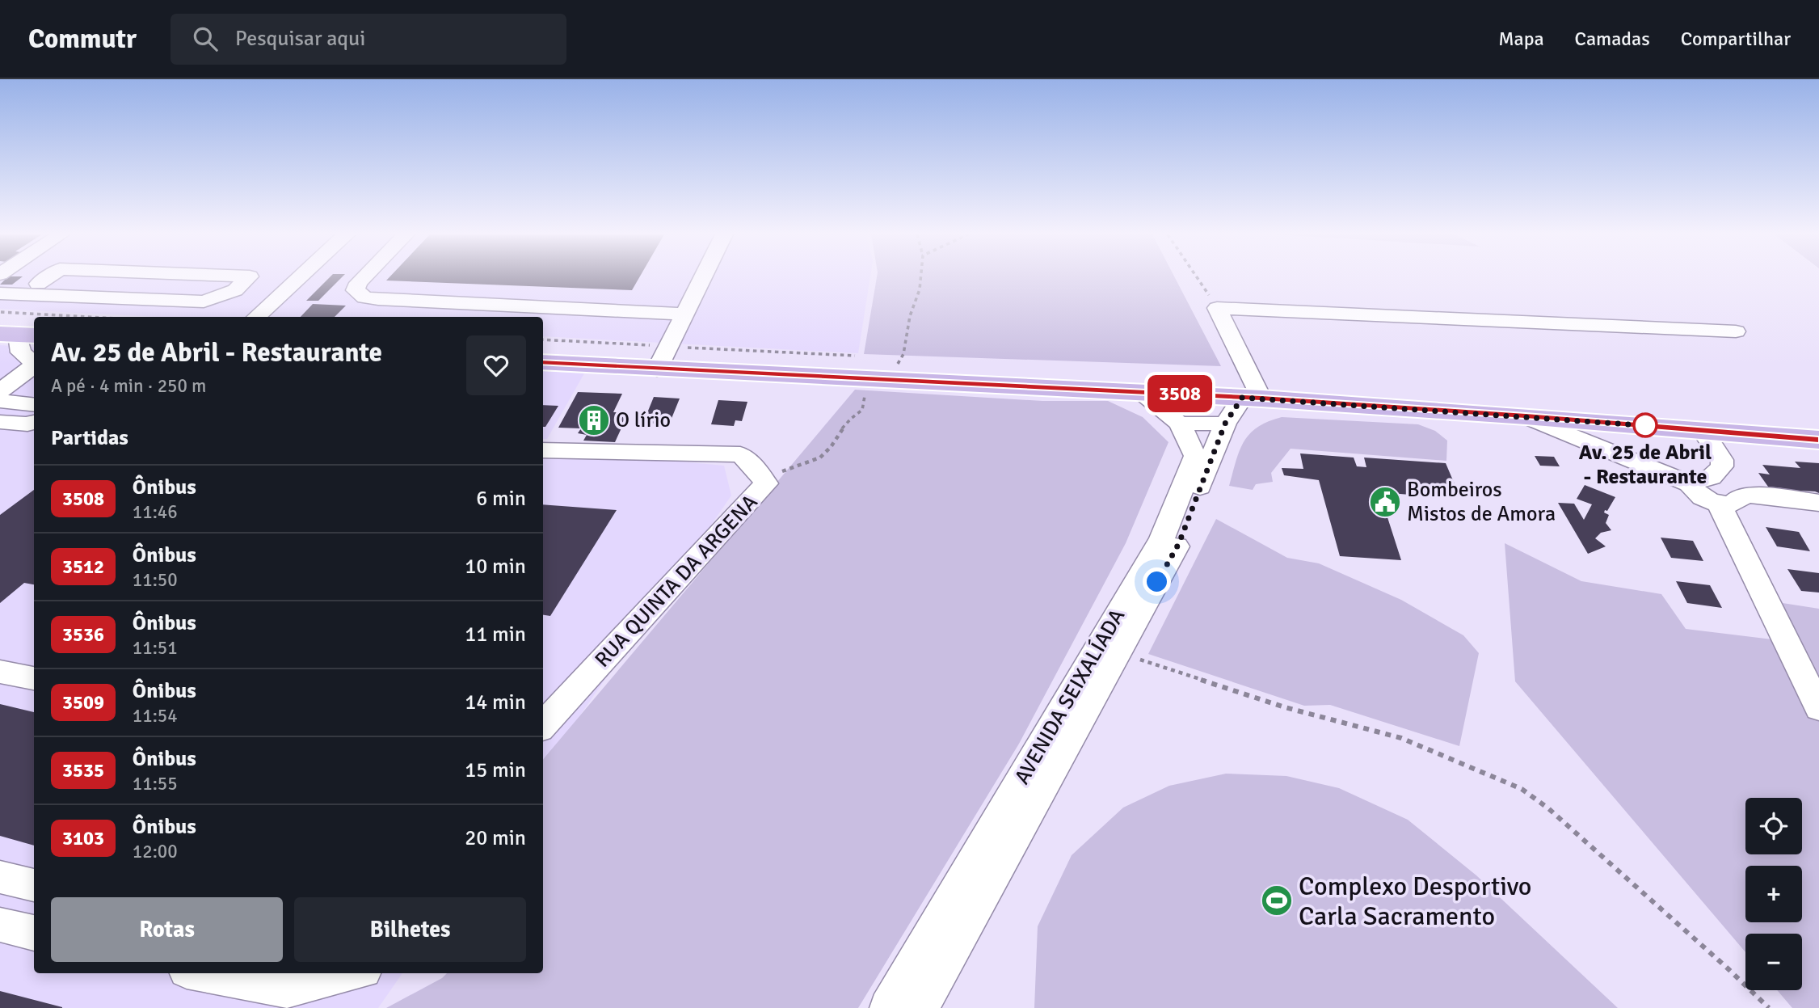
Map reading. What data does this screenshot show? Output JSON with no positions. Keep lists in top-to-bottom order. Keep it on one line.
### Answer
{"streets":{"street":["RUA QUINTA DA ARGENA","AVENIDA SEIXALÍADA"]},"places":{"building":["O lírio"],"other":["Av. 25 de Abril - Restaurante"],"public building":["Bombeiros Mistos de Amora"],"sports":["Complexo Desportivo Carla Sacramento"]},"lines":["bus line 3508"],"page":{"header":"Commutr","search":"Pesquisar aqui","nav":["Mapa","Camadas","Compartilhar"],"on_map":"3508","heading":[["Av. 25 de Abril - Restaurante","A pé · 4 min · 250 m"],"Partidas"],"list":[{"mark":"3508","name":"Ônibus","note":"11:46","value":"6 min"},{"mark":"3512","name":"Ônibus","note":"11:50","value":"10 min"},{"mark":"3536","name":"Ônibus","note":"11:51","value":"11 min"},{"mark":"3509","name":"Ônibus","note":"11:54","value":"14 min"},{"mark":"3535","name":"Ônibus","note":"11:55","value":"15 min"},{"mark":"3103","name":"Ônibus","note":"12:00","value":"20 min"}],"map_buttons":["+","−"],"buttons":["Rotas","Bilhetes"]}}
